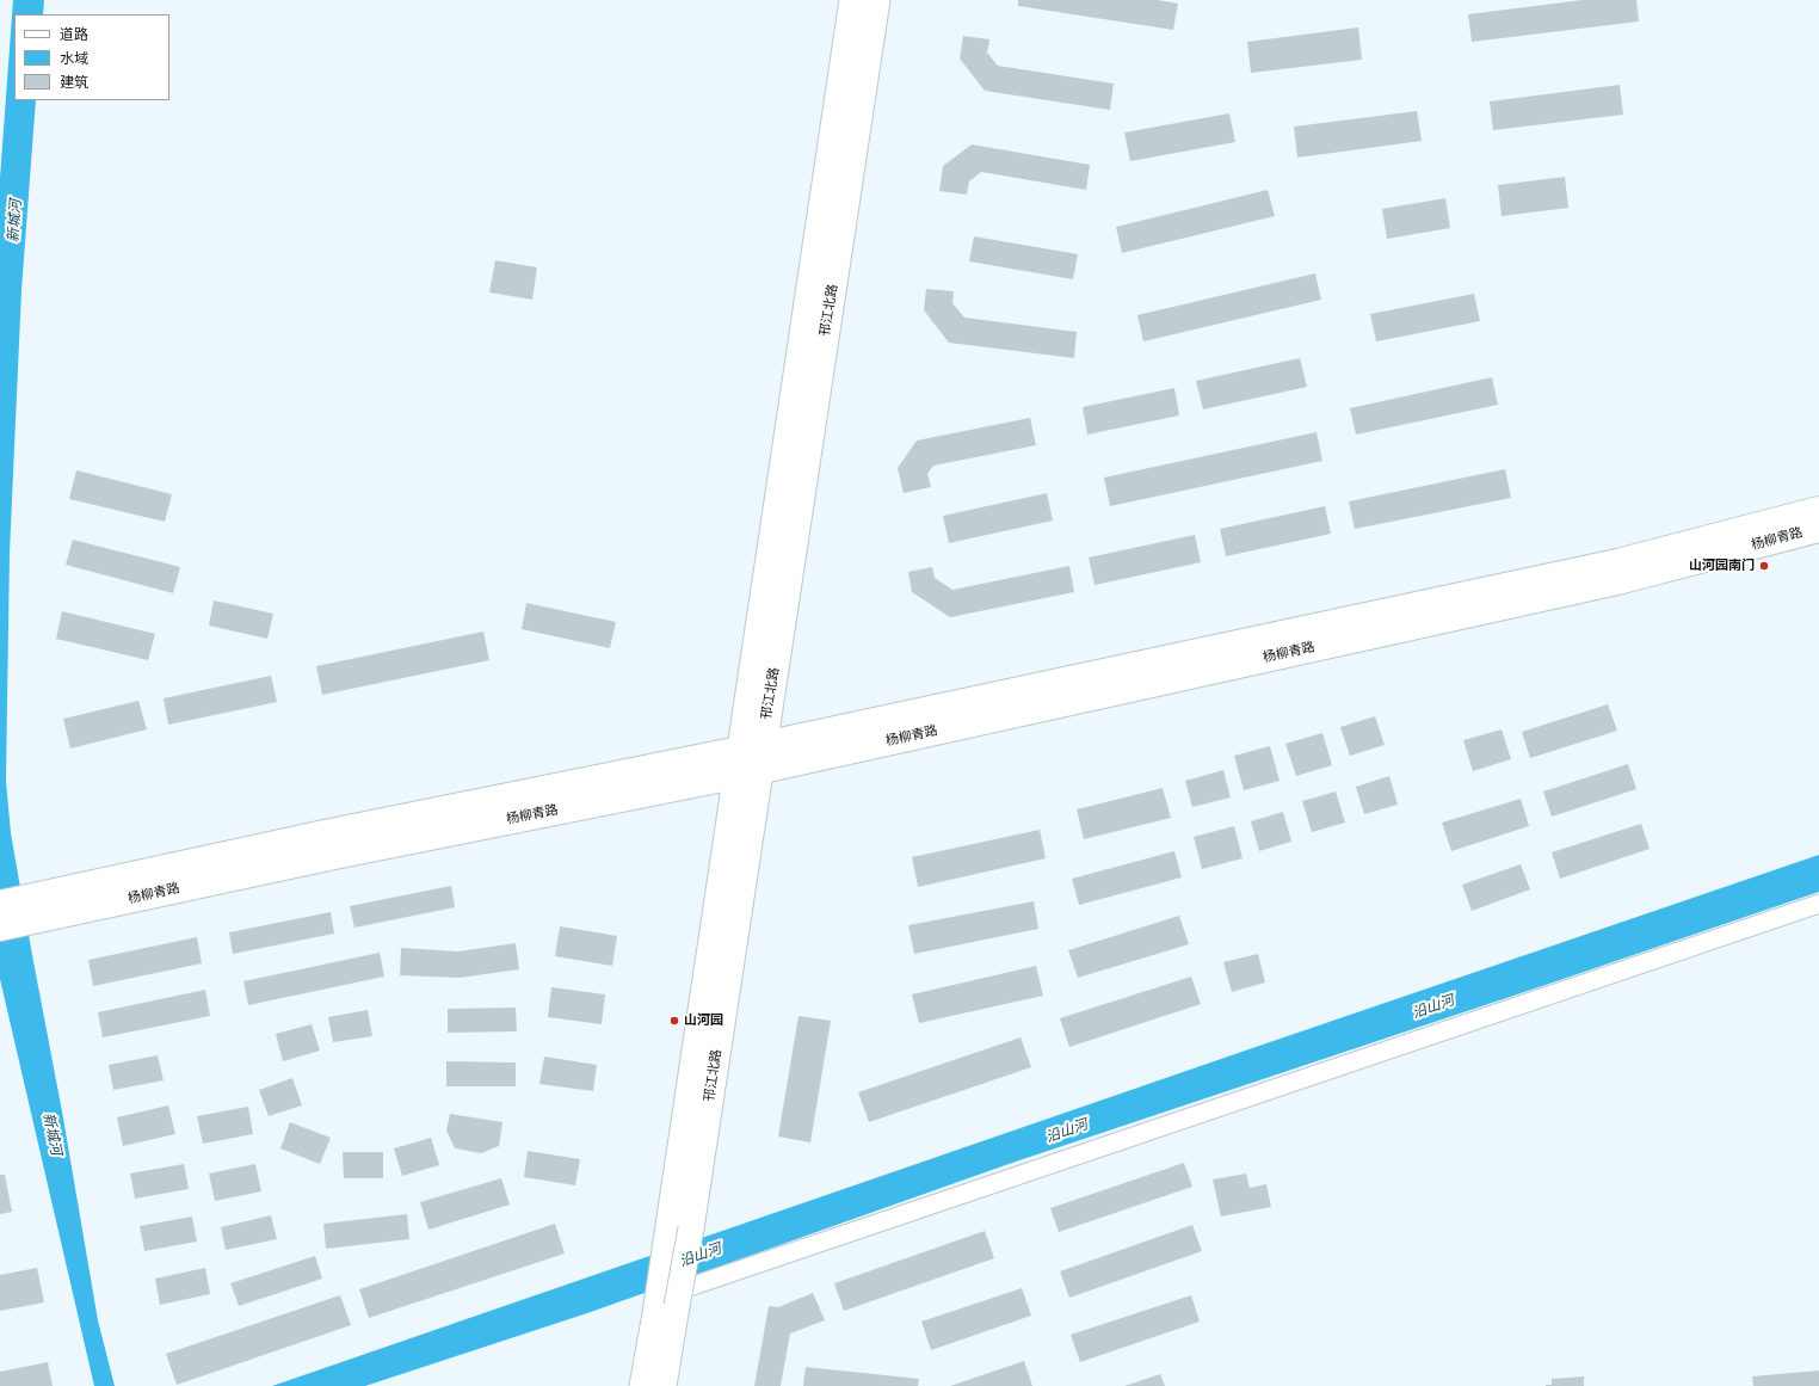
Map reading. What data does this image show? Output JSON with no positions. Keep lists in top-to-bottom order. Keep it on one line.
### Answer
{"streets":{"main road":["邗江北路","杨柳青路"]},"crossings":[["邗江北路","杨柳青路"]],"water":["新城河","沿山河"],"places":["山河园南门","山河园"],"legend":["道路","水域","建筑"]}
